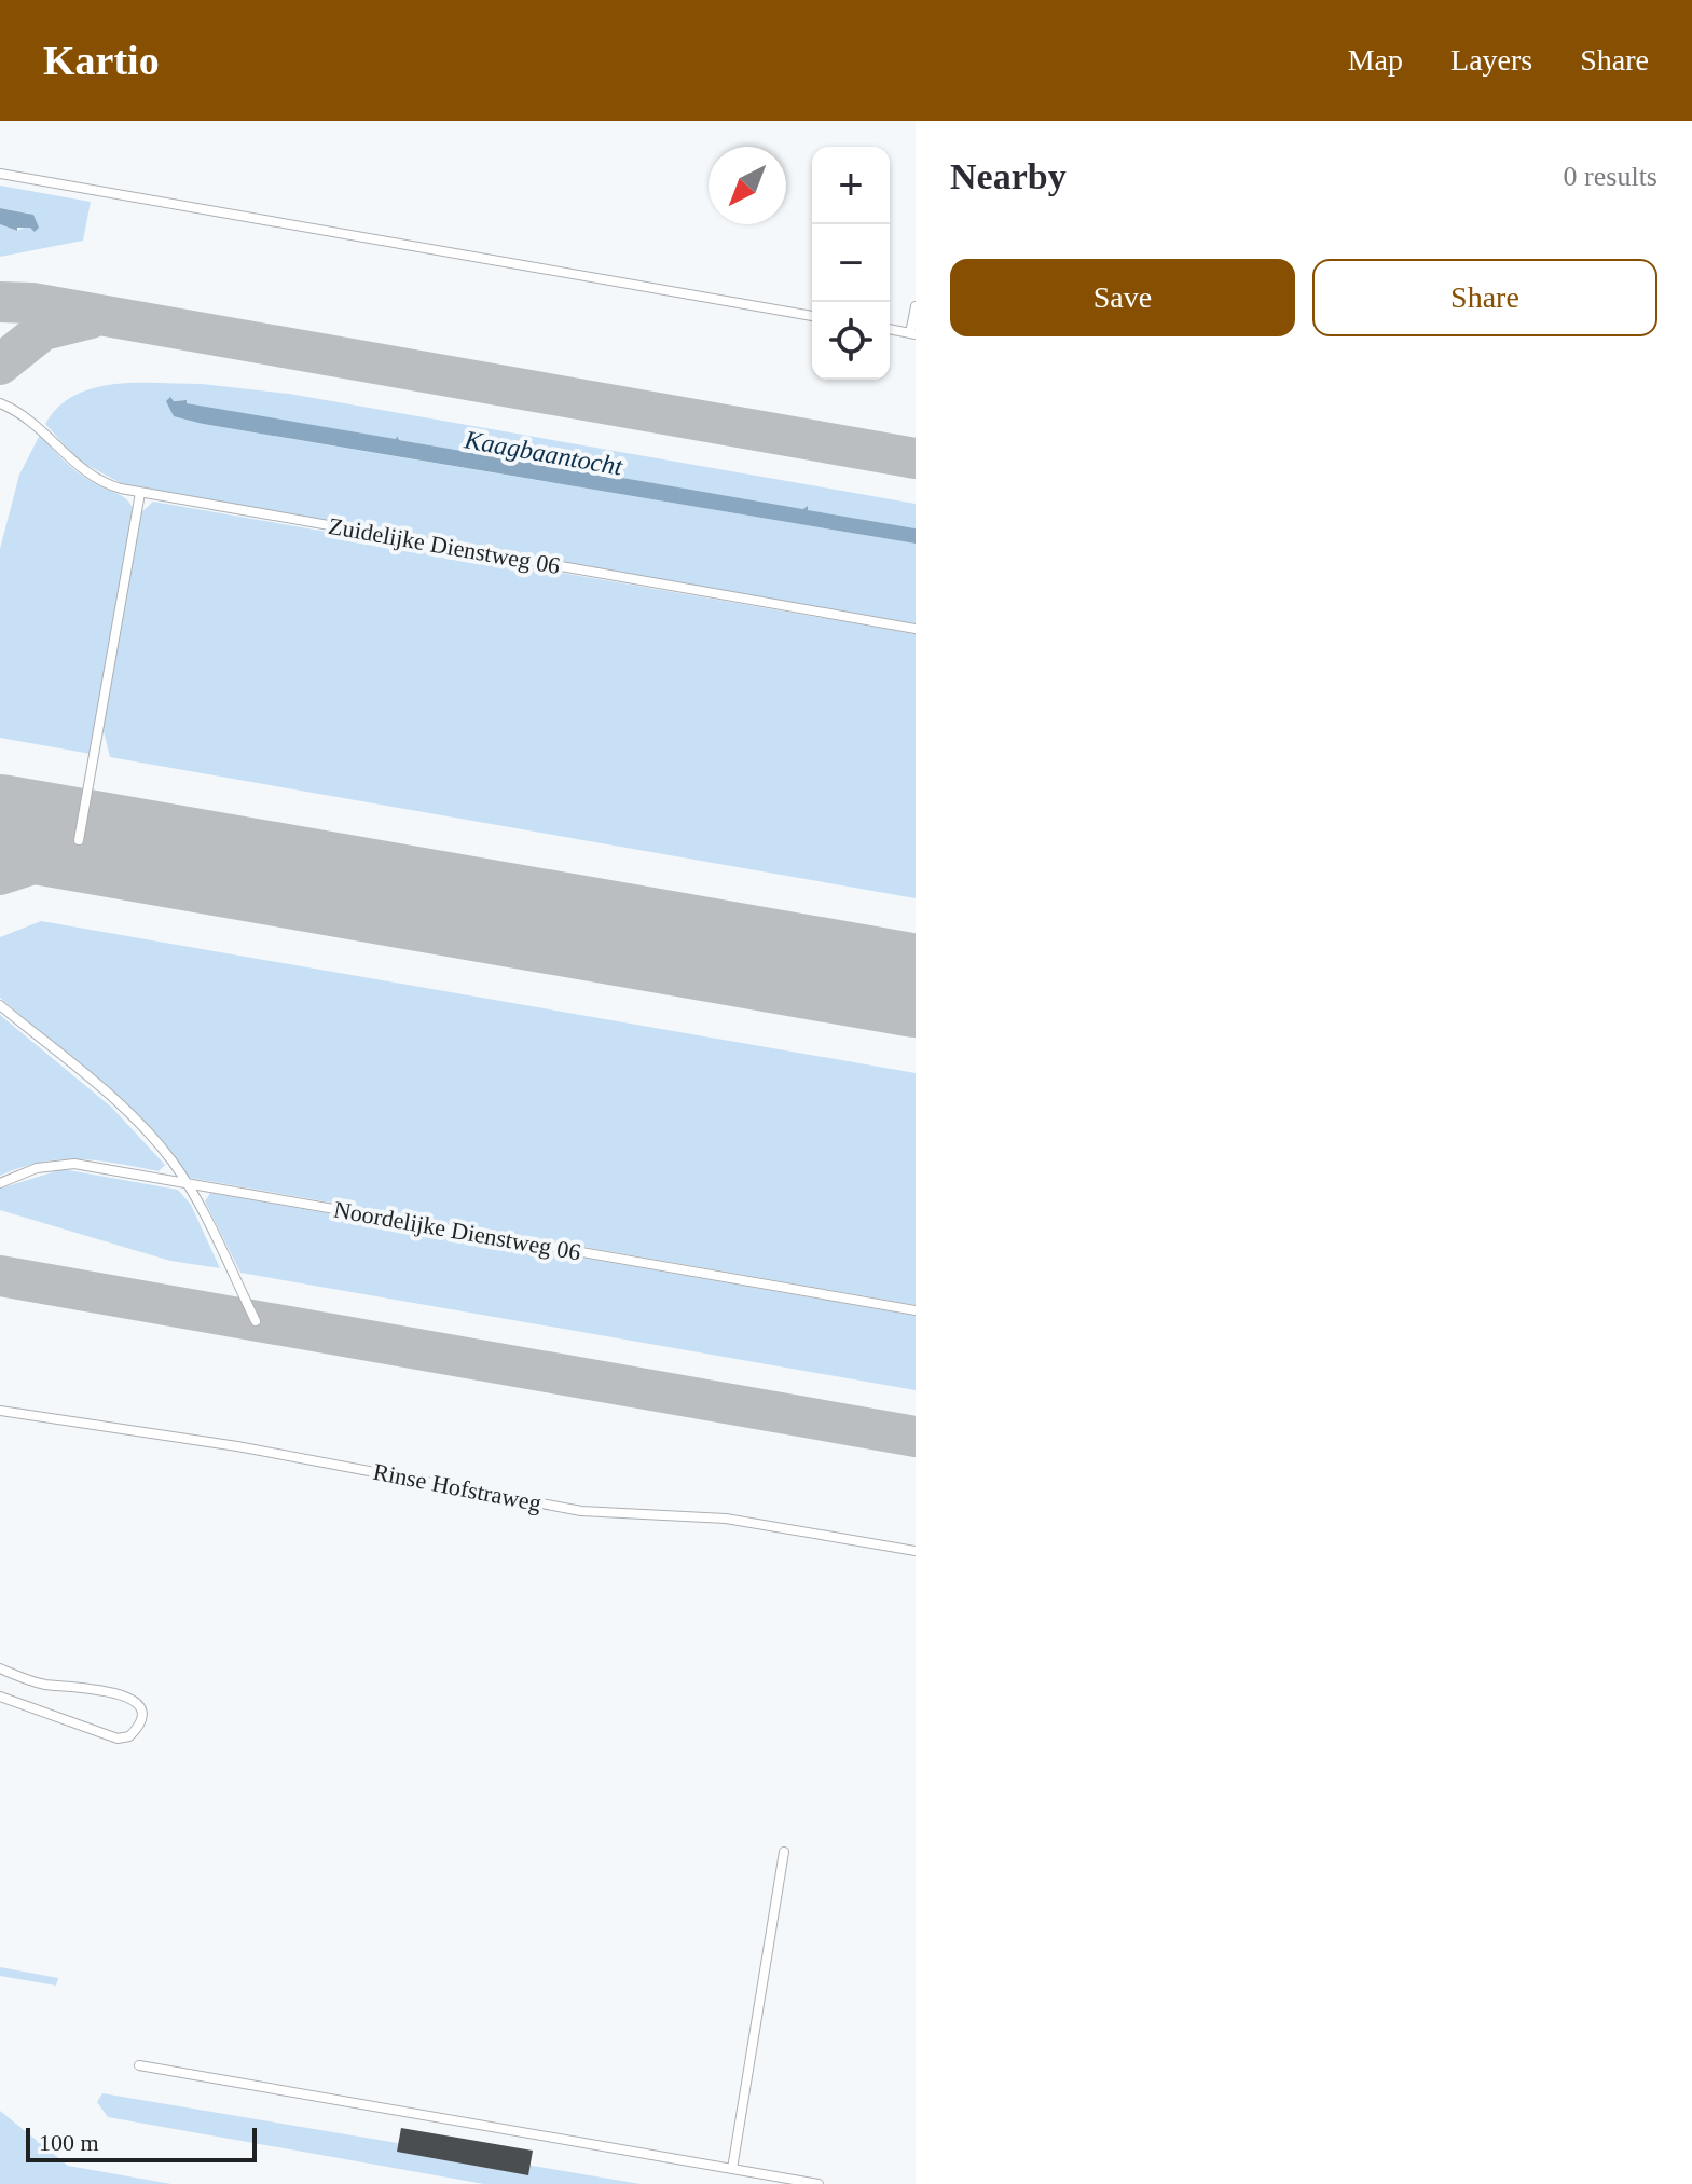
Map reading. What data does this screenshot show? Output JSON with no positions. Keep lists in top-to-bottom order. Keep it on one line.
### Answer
{"streets":{"lane":["Zuidelijke Dienstweg 06","Noordelijke Dienstweg 06","Rinse Hofstraweg"]},"water":["Kaagbaantocht"],"scale_bar":"100 m","north":"bottom left","page":{"header":"Kartio","nav":["Map","Layers","Share"],"heading":["Nearby","0 results"],"map_buttons":["+","−"],"buttons":["Save","Share"],"scale":"100 m"}}
